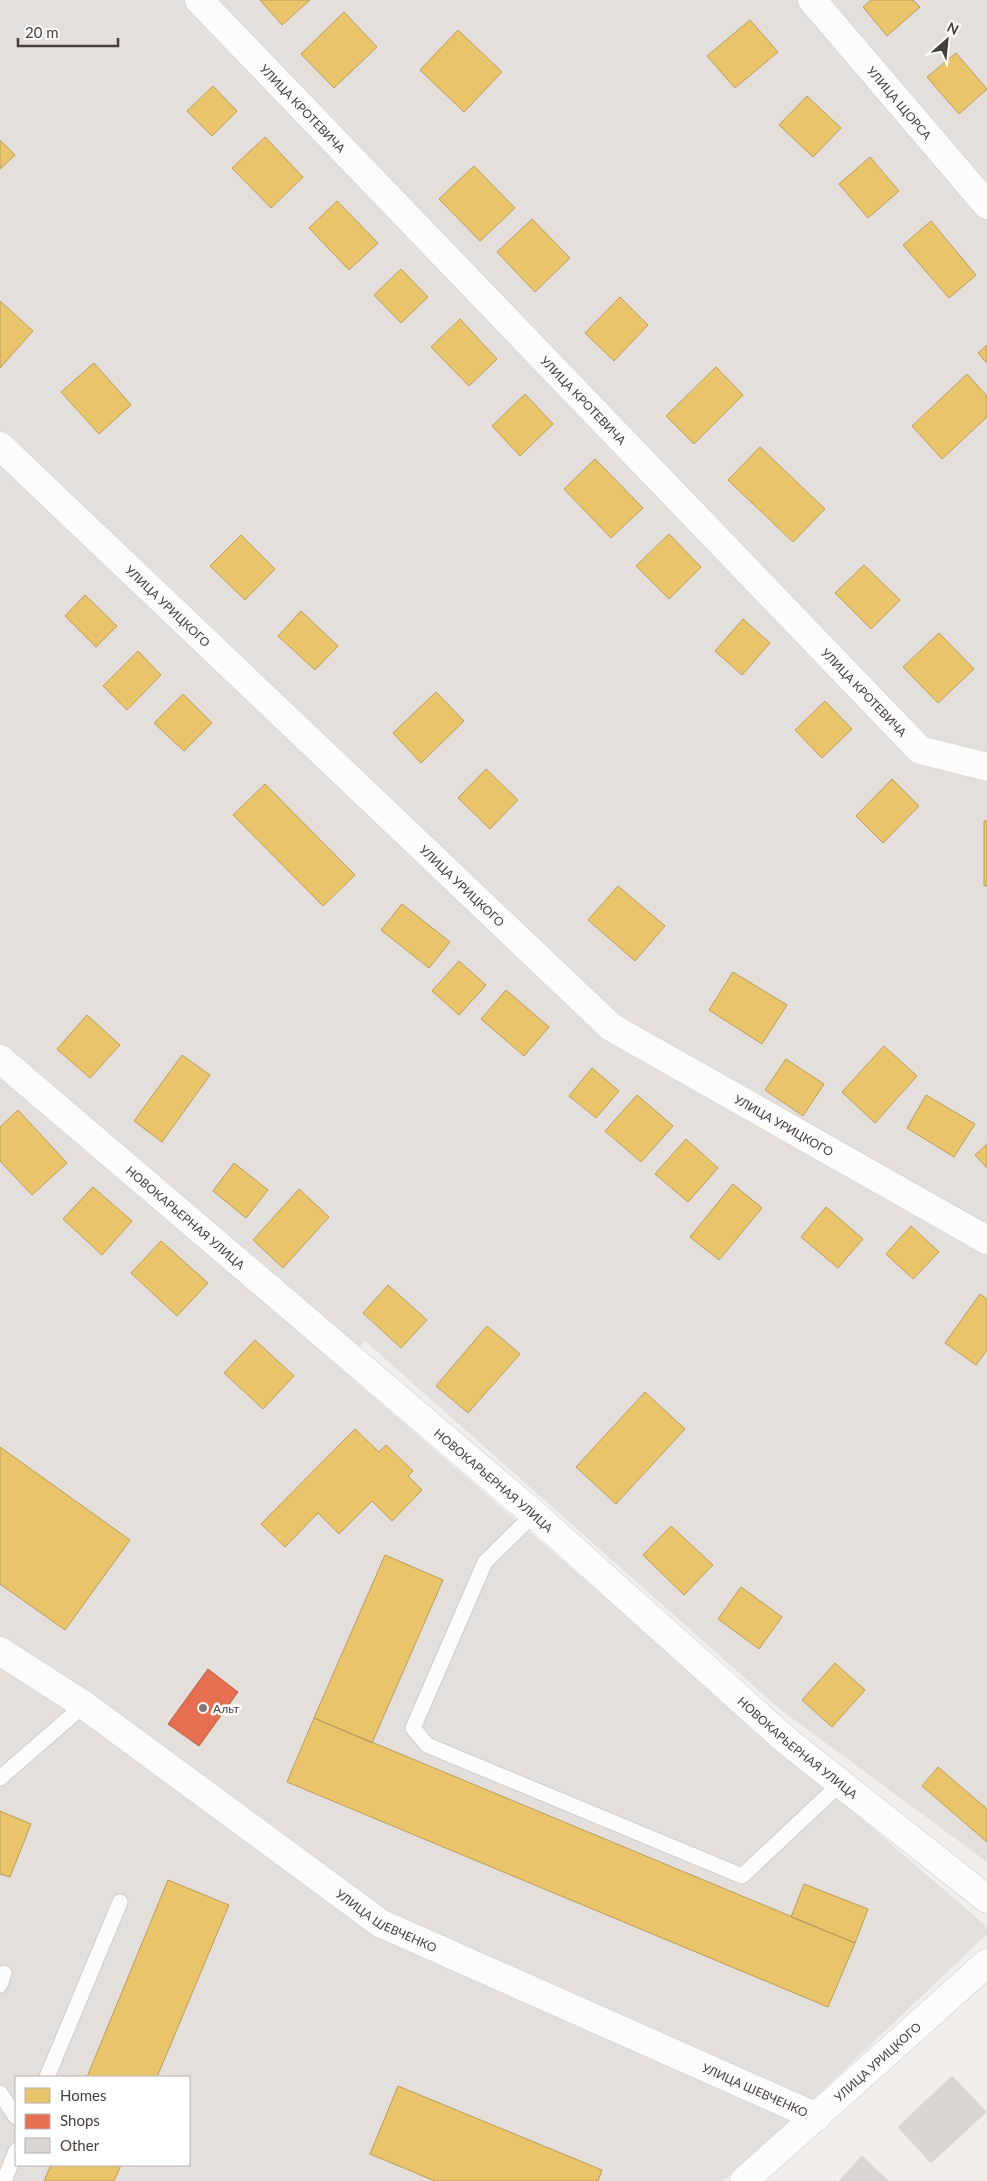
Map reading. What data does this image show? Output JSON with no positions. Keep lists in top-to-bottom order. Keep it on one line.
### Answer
{"streets":{"street":["УЛИЦА ЩОРСА","УЛИЦА КРОТЕВИЧА","УЛИЦА УРИЦКОГО","НОВОКАРЬЕРНАЯ УЛИЦА","УЛИЦА ШЕВЧЕНКО"]},"crossings":[["УЛИЦА УРИЦКОГО","УЛИЦА ШЕВЧЕНКО"]],"places":["Альт"],"legend":["Homes","Shops","Other"],"scale_bar":"20 m","north":"top right"}
